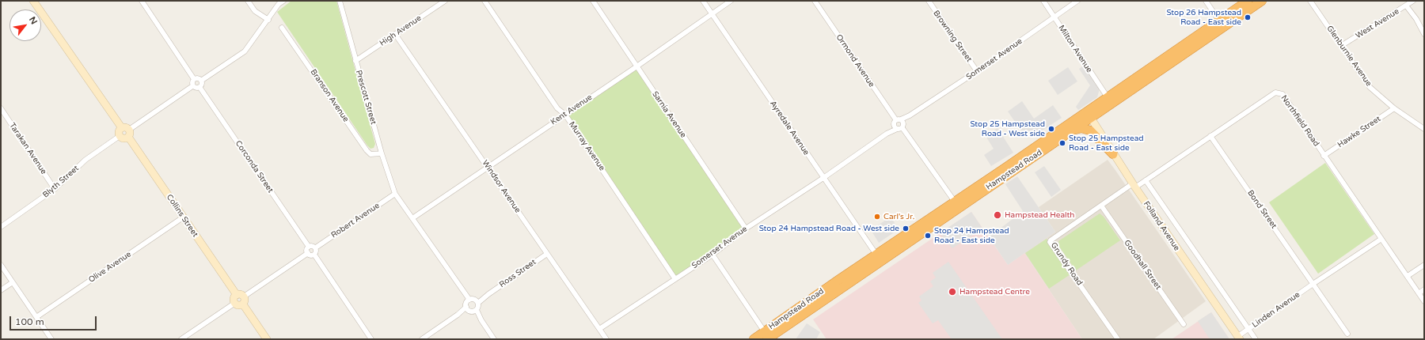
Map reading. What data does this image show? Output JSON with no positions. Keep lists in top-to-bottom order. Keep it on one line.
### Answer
{"streets":{"highway":["Hampstead Road"],"street":["West Avenue","High Avenue","Browning Street","Milton Avenue","Glenburnie Avenue","Somerset Avenue","Ormond Avenue","Branson Avenue","Prescott Street","Kent Avenue","Sarnia Avenue","Northfield Road","Ayredale Avenue","Hawke Street","Murray Avenue","Tarakan Avenue","Corconda Street","Blyth Street","Windsor Avenue","Bond Street","Collins Street","Robert Avenue","Folland Avenue","Grundy Road","Goodhall Street","Olive Avenue","Ross Street","Linden Avenue"]},"crossings":[["West Avenue","Glenburnie Avenue"],["High Avenue","Prescott Street"],["High Avenue","Windsor Avenue"],["Browning Street","Somerset Avenue"],["Milton Avenue","Somerset Avenue"],["Milton Avenue","Hampstead Road"],["Glenburnie Avenue","Hawke Street"],["Somerset Avenue","Ormond Avenue"],["Somerset Avenue","Sarnia Avenue"],["Somerset Avenue","Ayredale Avenue"],["Somerset Avenue","Murray Avenue"],["Somerset Avenue","Windsor Avenue"],["Branson Avenue","Prescott Street"],["Prescott Street","Robert Avenue"],["Kent Avenue","Sarnia Avenue"],["Kent Avenue","Ayredale Avenue"],["Kent Avenue","Murray Avenue"],["Kent Avenue","Windsor Avenue"],["Northfield Road","Hawke Street"],["Northfield Road","Bond Street"],["Northfield Road","Folland Avenue"],["Northfield Road","Grundy Road"],["Northfield Road","Linden Avenue"],["Ayredale Avenue","Hampstead Road"],["Tarakan Avenue","Blyth Street"],["Corconda Street","Robert Avenue"],["Hampstead Road","Folland Avenue"],["Windsor Avenue","Ross Street"],["Bond Street","Linden Avenue"],["Collins Street","Olive Avenue"],["Folland Avenue","Grundy Road"],["Folland Avenue","Linden Avenue"],["Grundy Road","Goodhall Street"]],"places":["Stop 26 Hampstead Road - East side","Stop 25 Hampstead Road - West side","Stop 25 Hampstead Road - East side","Hampstead Health","Carl's Jr.","Stop 24 Hampstead Road - West side","Stop 24 Hampstead Road - East side","Hampstead Centre"],"scale_bar":"100 m","north":"top right"}
